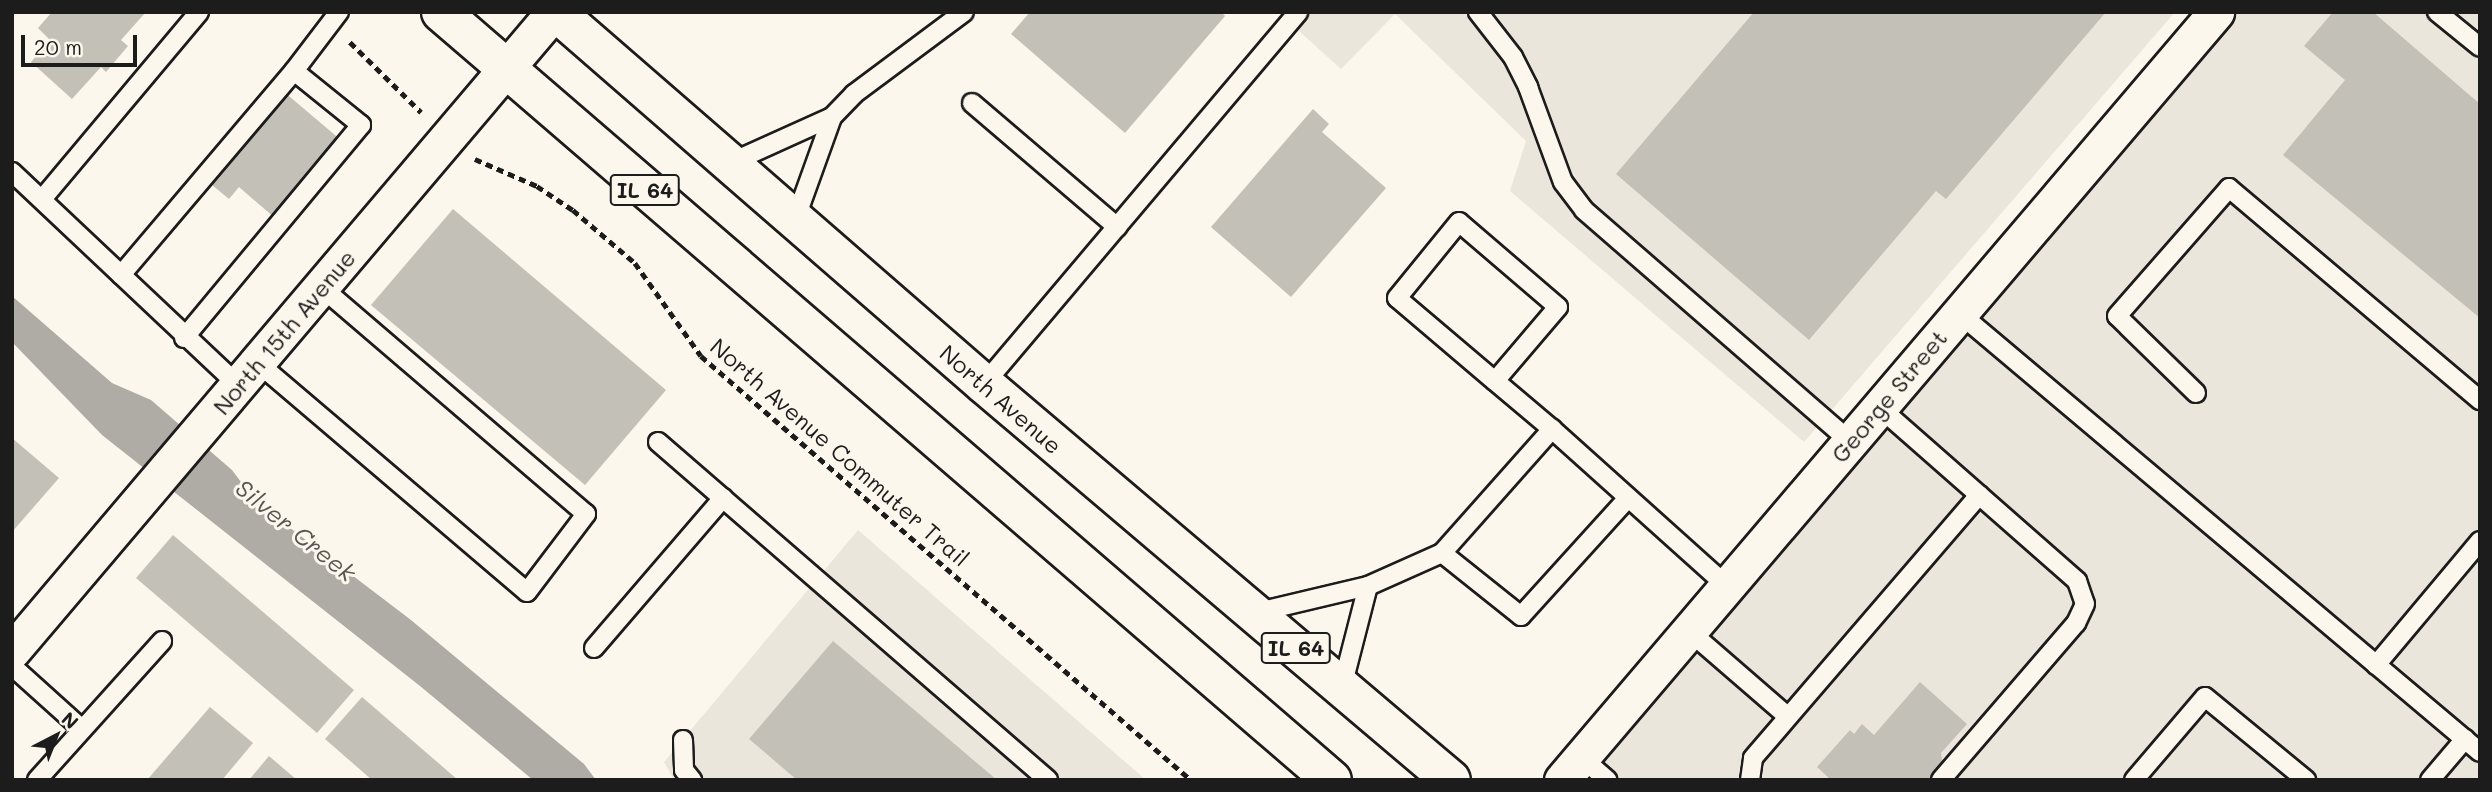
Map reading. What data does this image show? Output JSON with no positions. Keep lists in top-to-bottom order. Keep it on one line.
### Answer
{"streets":{"main road":["IL 64","North Avenue"],"street":["North 15th Avenue","George Street"],"path":["North Avenue Commuter Trail"]},"crossings":[["IL 64","North 15th Avenue"],["North 15th Avenue","North Avenue"]],"water":["Silver Creek"],"scale_bar":"20 m","north":"top right"}
